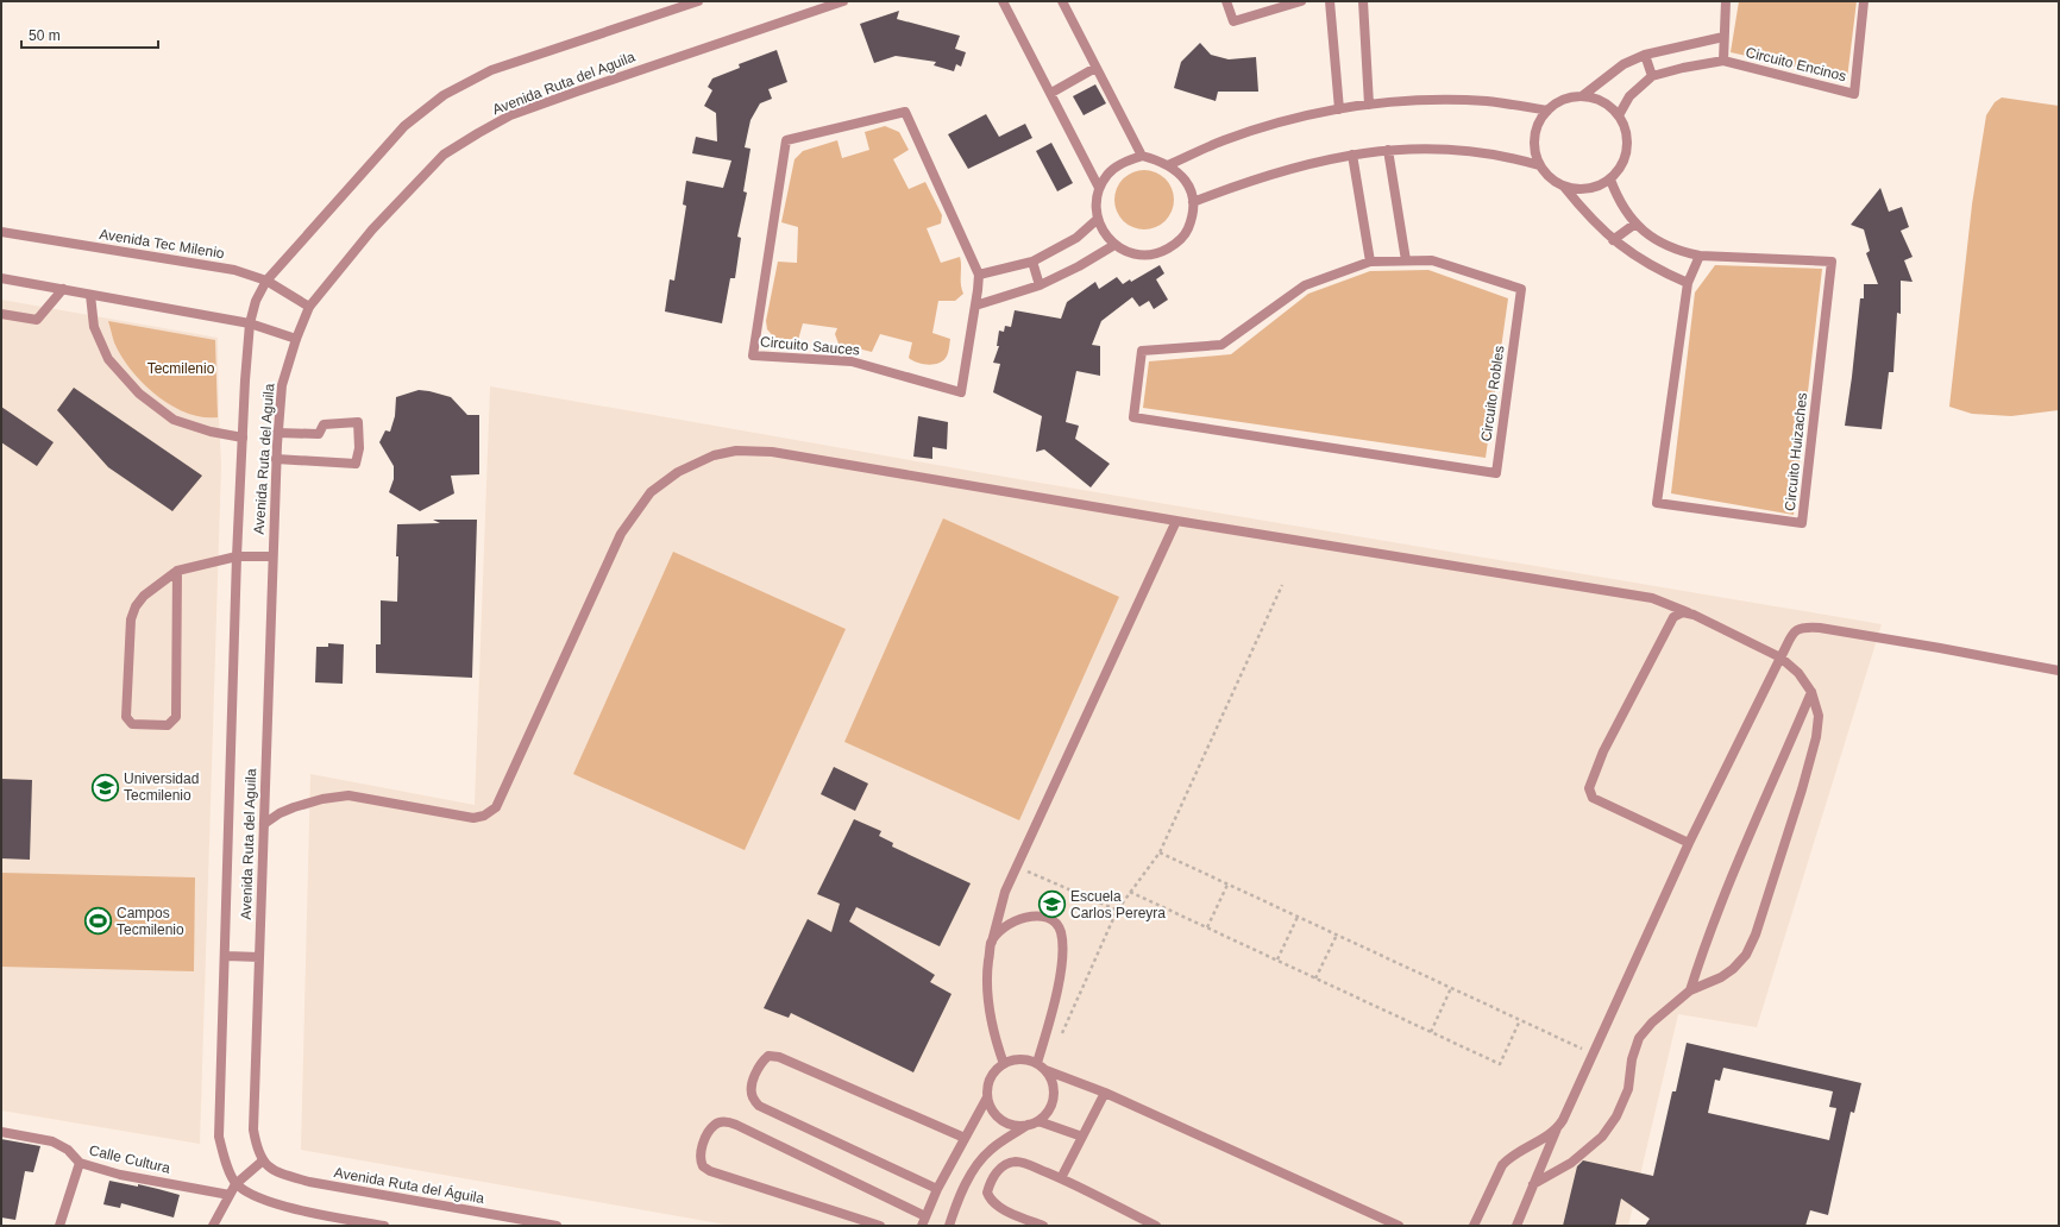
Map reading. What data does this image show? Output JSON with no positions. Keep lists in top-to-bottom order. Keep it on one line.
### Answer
{"streets":{"street":["Circuito Encinos","Avenida Ruta del Aguila","Avenida Tec Milenio","Circuito Sauces","Circuito Robles","Circuito Huizaches","Calle Cultura","Avenida Ruta del Águila"]},"crossings":[["Circuito Encinos","Circuito Huizaches"],["Avenida Ruta del Aguila","Avenida Tec Milenio"],["Avenida Ruta del Aguila","Avenida Ruta del Águila"]],"parks":["Tecmilenio"],"places":{"school or university":["Universidad Tecmilenio","Escuela Carlos Pereyra"],"sports":["Campos Tecmilenio"]},"scale_bar":"50 m"}
